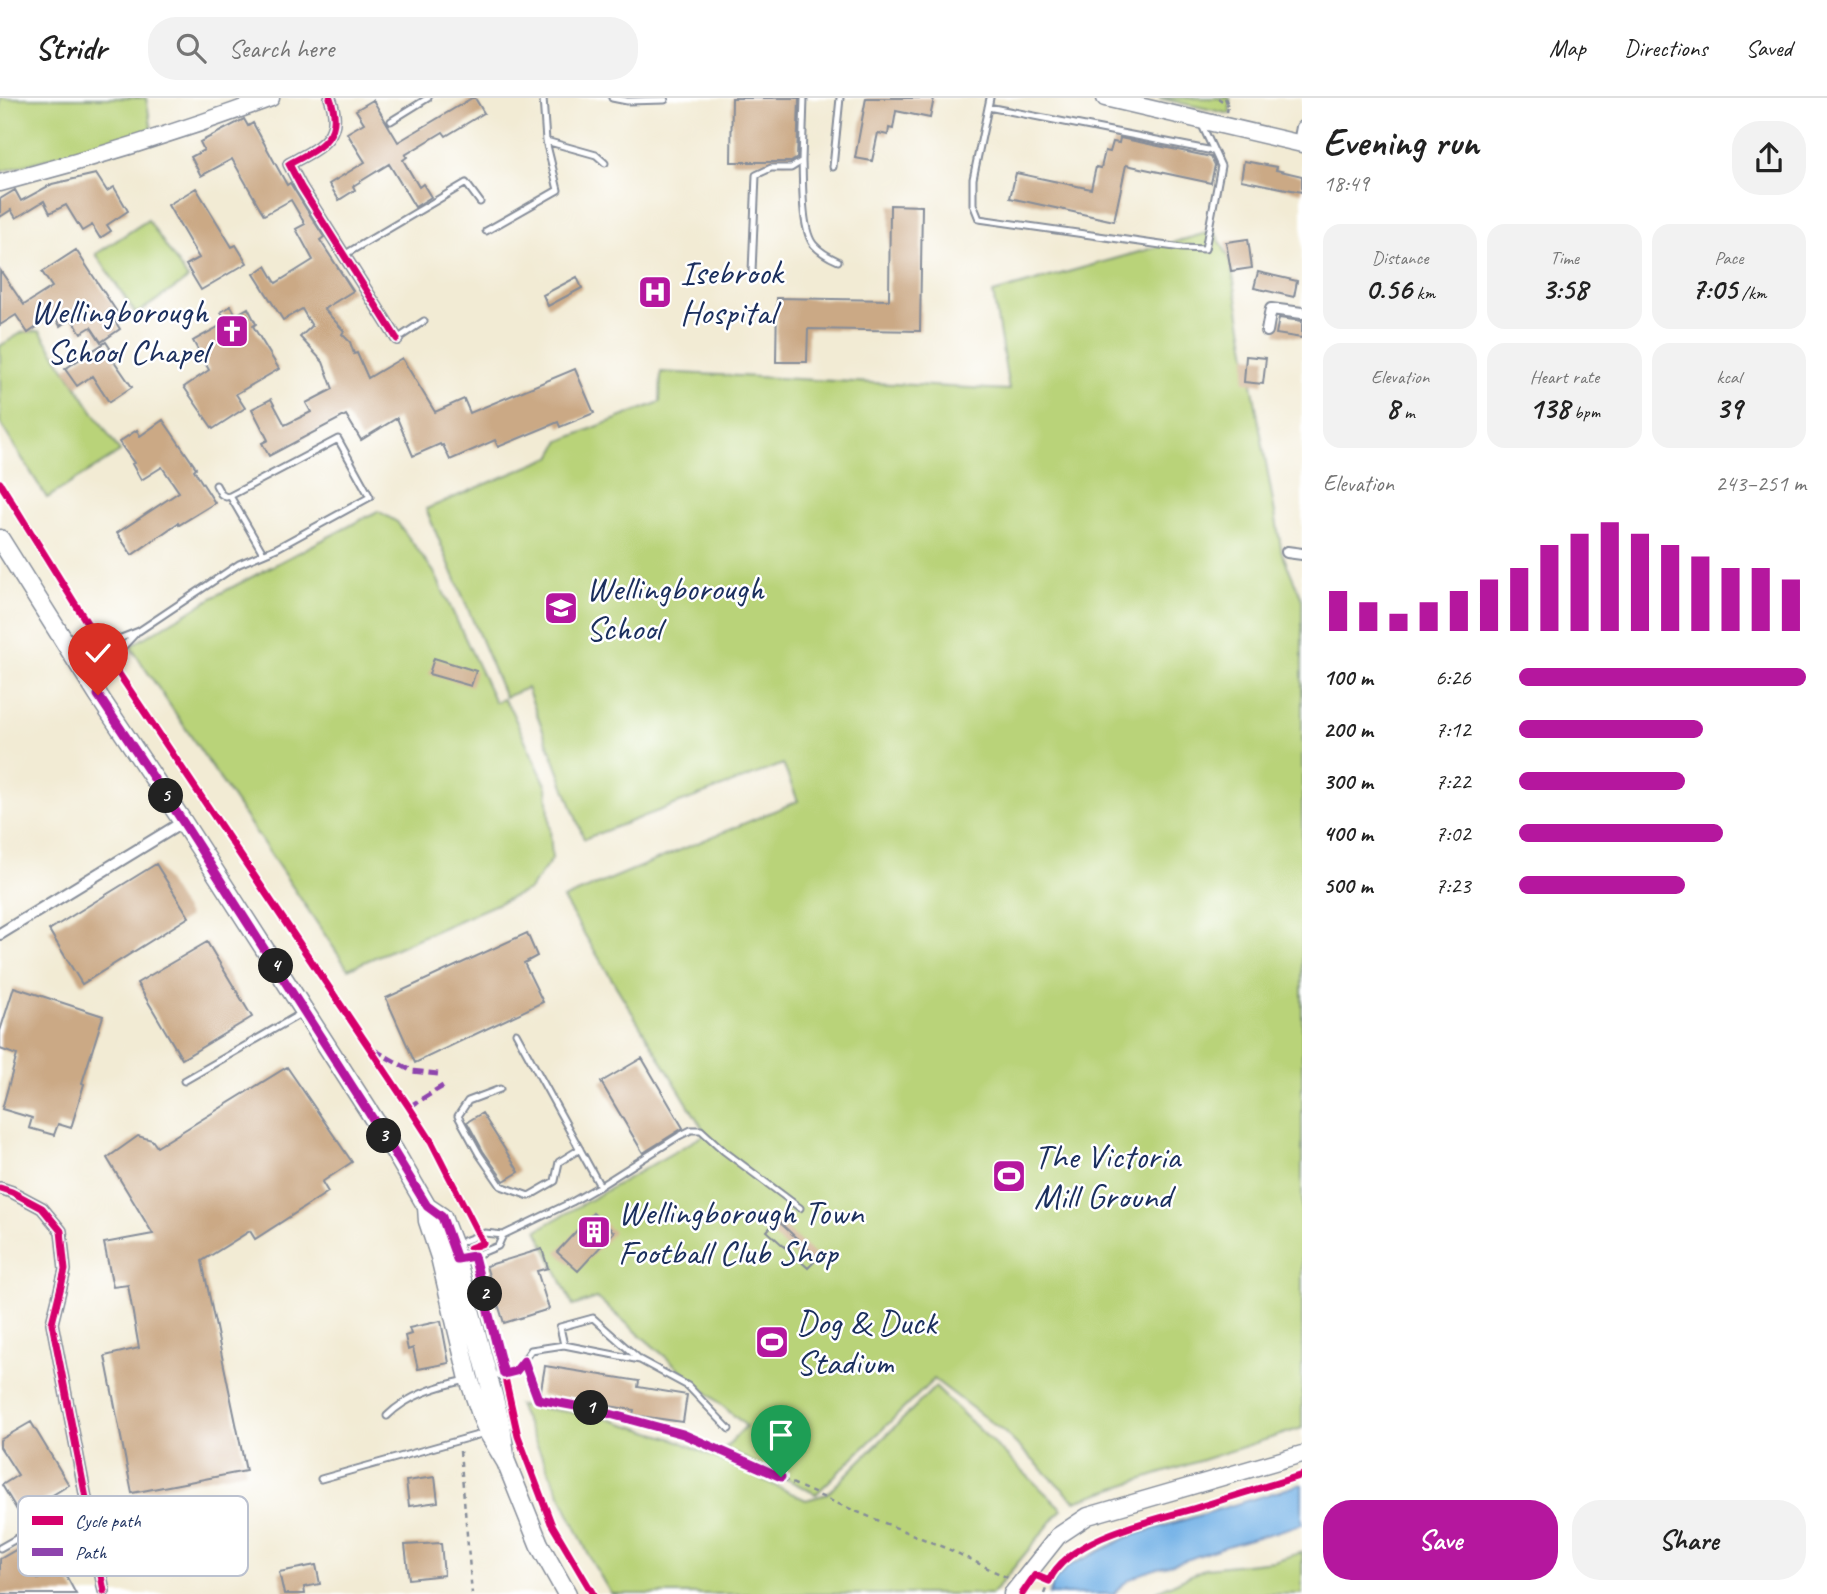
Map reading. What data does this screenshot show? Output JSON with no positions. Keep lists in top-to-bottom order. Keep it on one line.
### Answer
{"places":{"hospital":["Isebrook Hospital"],"church":["Wellingborough School Chapel"],"school or university":["Wellingborough School"],"sports":["The Victoria Mill Ground","Dog & Duck Stadium"],"building":["Wellingborough Town Football Club Shop"]},"legend":["Cycle path","Path"],"page":{"header":"Stridr","search":"Search here","nav":["Map","Directions","Saved"],"heading":["Evening run","18:49"],"stats":[["Distance","0.56 km"],["Time","3:58"],["Pace","7:05 /km"],["Elevation","8 m"],["Heart rate","138 bpm"],["kcal","39"]],"chart":["Elevation","243–251 m"],"list":[{"name":"100 m","note":"6:26"},{"name":"200 m","note":"7:12"},{"name":"300 m","note":"7:22"},{"name":"400 m","note":"7:02"},{"name":"500 m","note":"7:23"}],"pins":["5","4","3","2","1"],"buttons":["Save","Share"]}}
